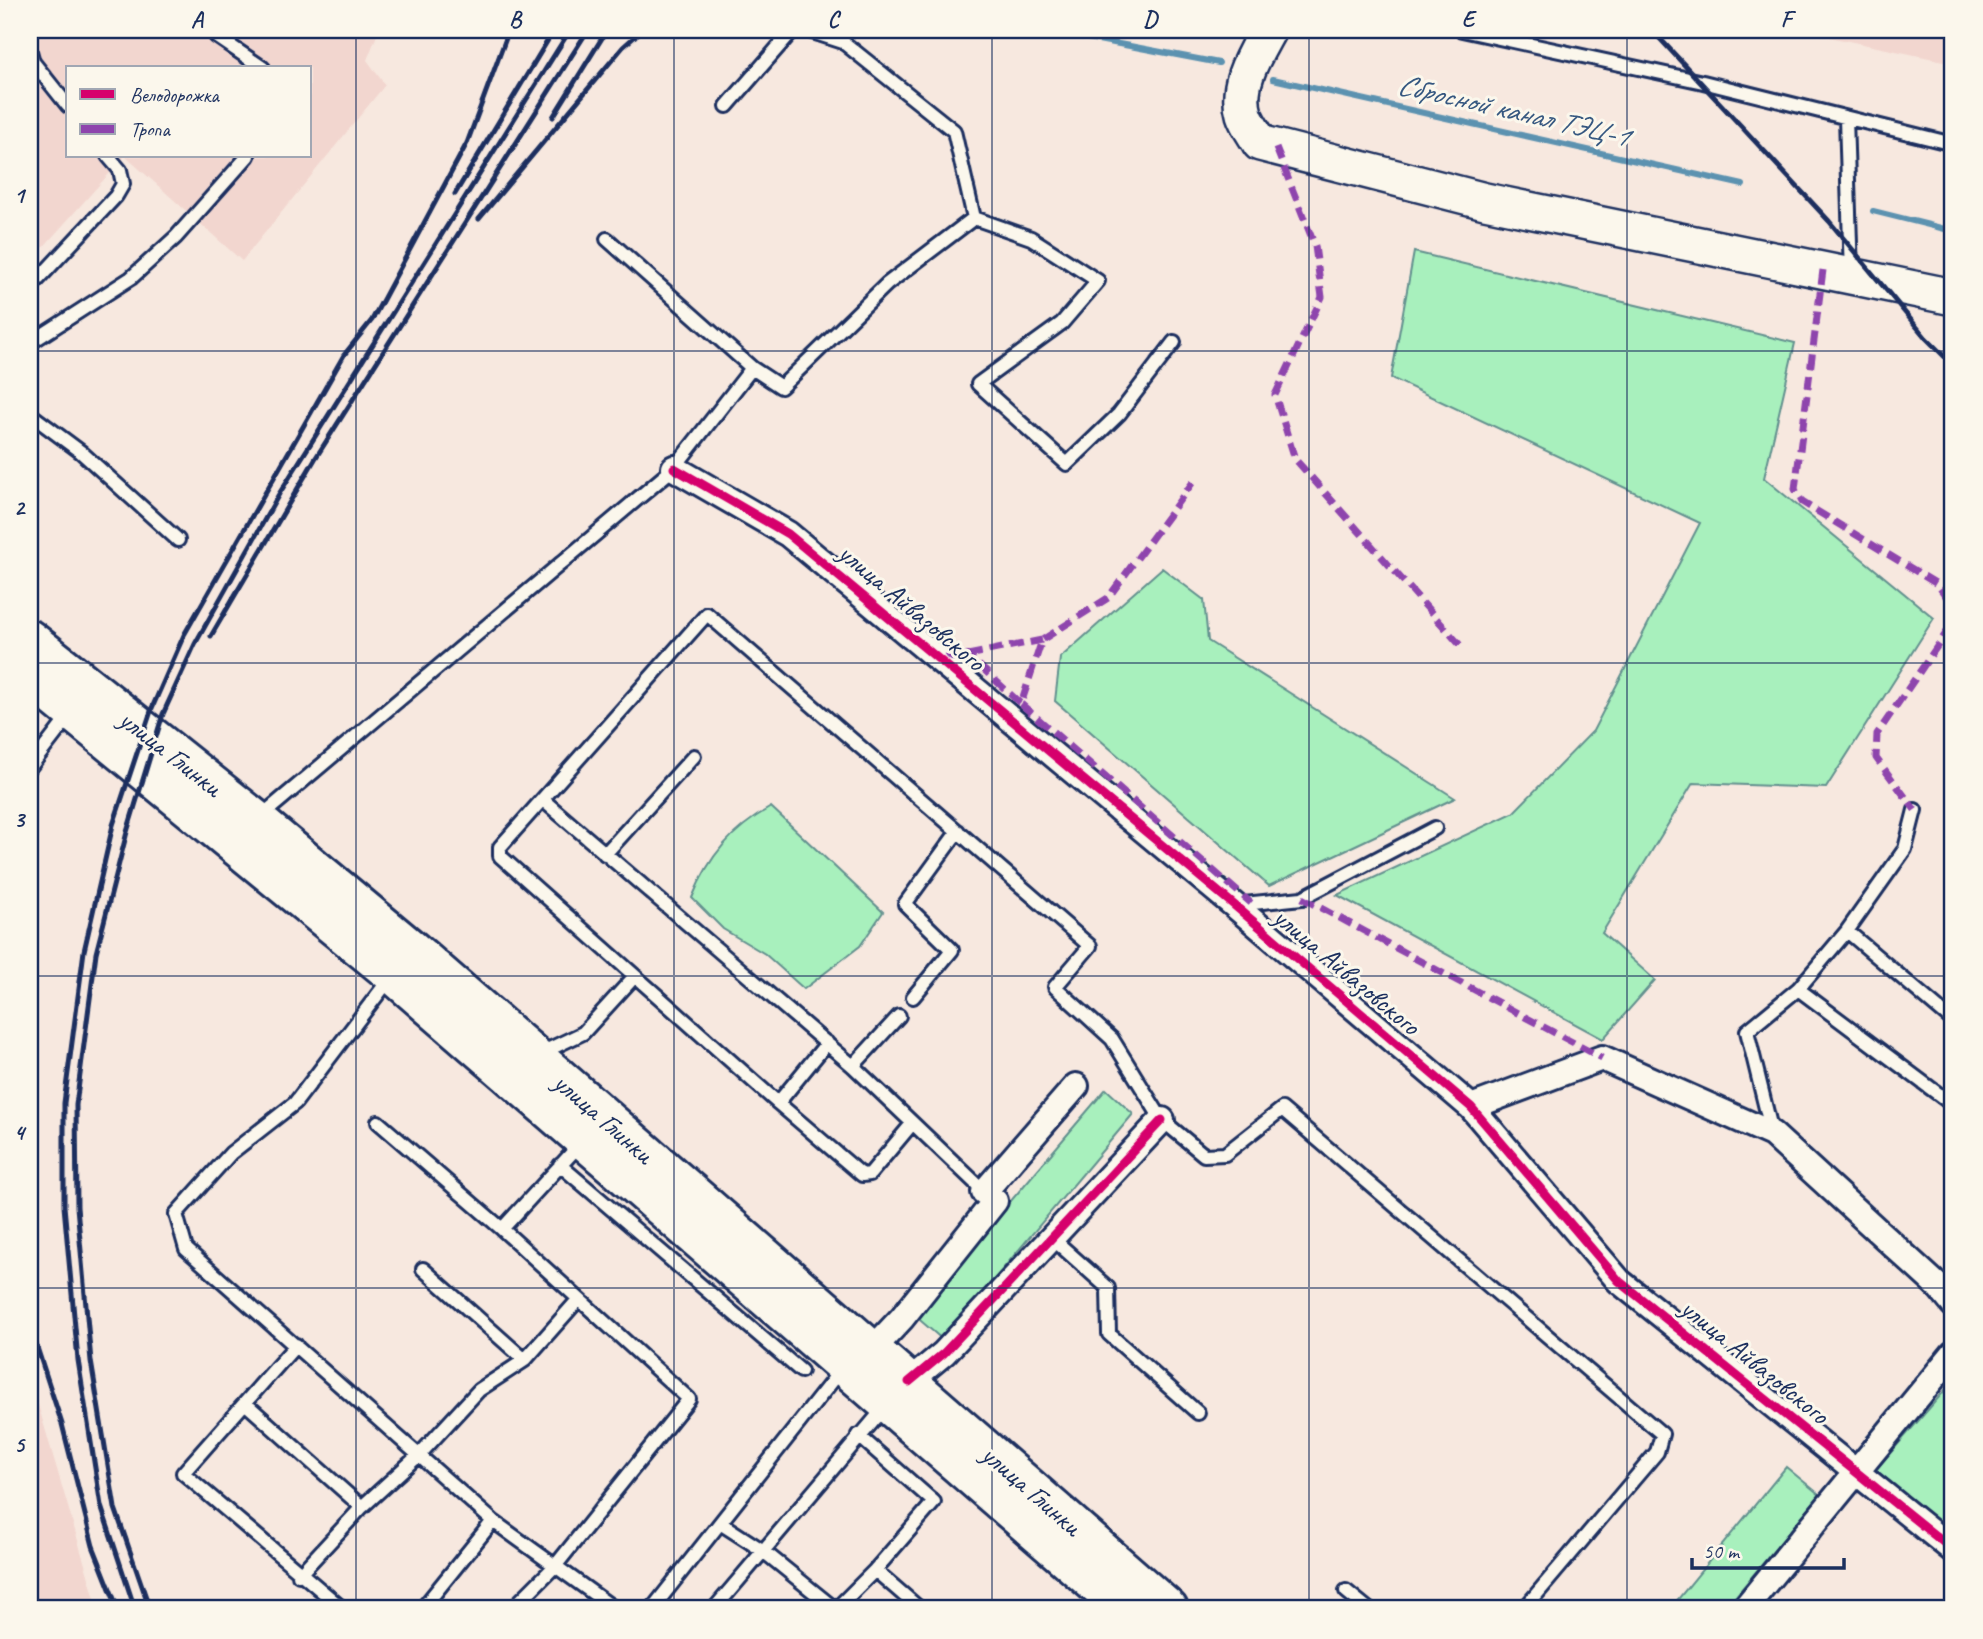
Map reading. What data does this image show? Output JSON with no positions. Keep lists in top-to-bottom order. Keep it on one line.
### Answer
{"streets":{"highway":["улица Глинки"],"street":["улица Айвазовского"]},"water":["Сбросной канал ТЭЦ-1"],"legend":["Велодорожка","Тропа"],"scale_bar":"50 m","grid":{"columns":["A","B","C","D","E","F"],"rows":["1","2","3","4","5"]}}
